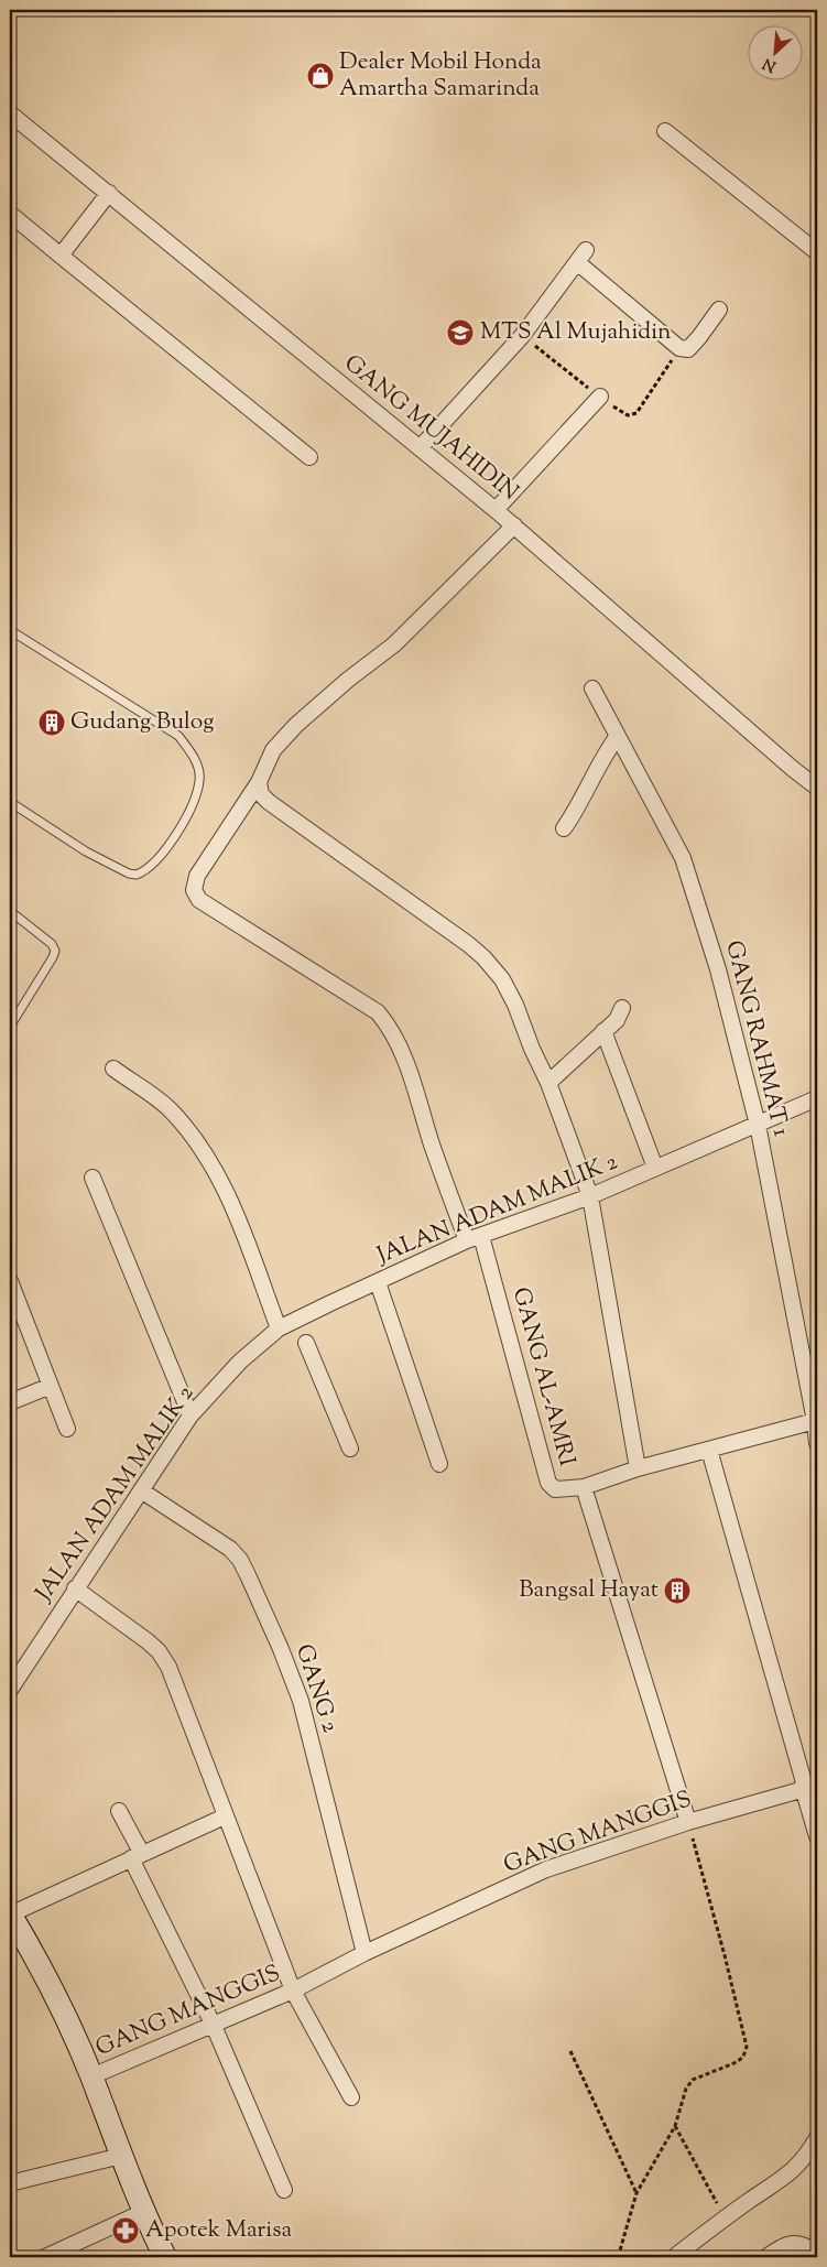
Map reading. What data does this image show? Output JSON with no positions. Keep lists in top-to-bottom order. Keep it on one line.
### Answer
{"streets":{"street":["GANG MUJAHIDIN","GANG RAHMAT 1","JALAN ADAM MALIK 2","GANG AL-AMRI","GANG 2","GANG MANGGIS"]},"crossings":[["GANG MUJAHIDIN","GANG AL-AMRI"],["GANG RAHMAT 1","JALAN ADAM MALIK 2"],["GANG RAHMAT 1","GANG AL-AMRI"],["JALAN ADAM MALIK 2","GANG AL-AMRI"],["JALAN ADAM MALIK 2","GANG 2"],["GANG 2","GANG MANGGIS"]],"places":{"shop":["Dealer Mobil Honda Amartha Samarinda"],"school or university":["MTS Al Mujahidin"],"building":["Gudang Bulog","Bangsal Hayat"],"pharmacy":["Apotek Marisa"]},"north":"bottom left"}
